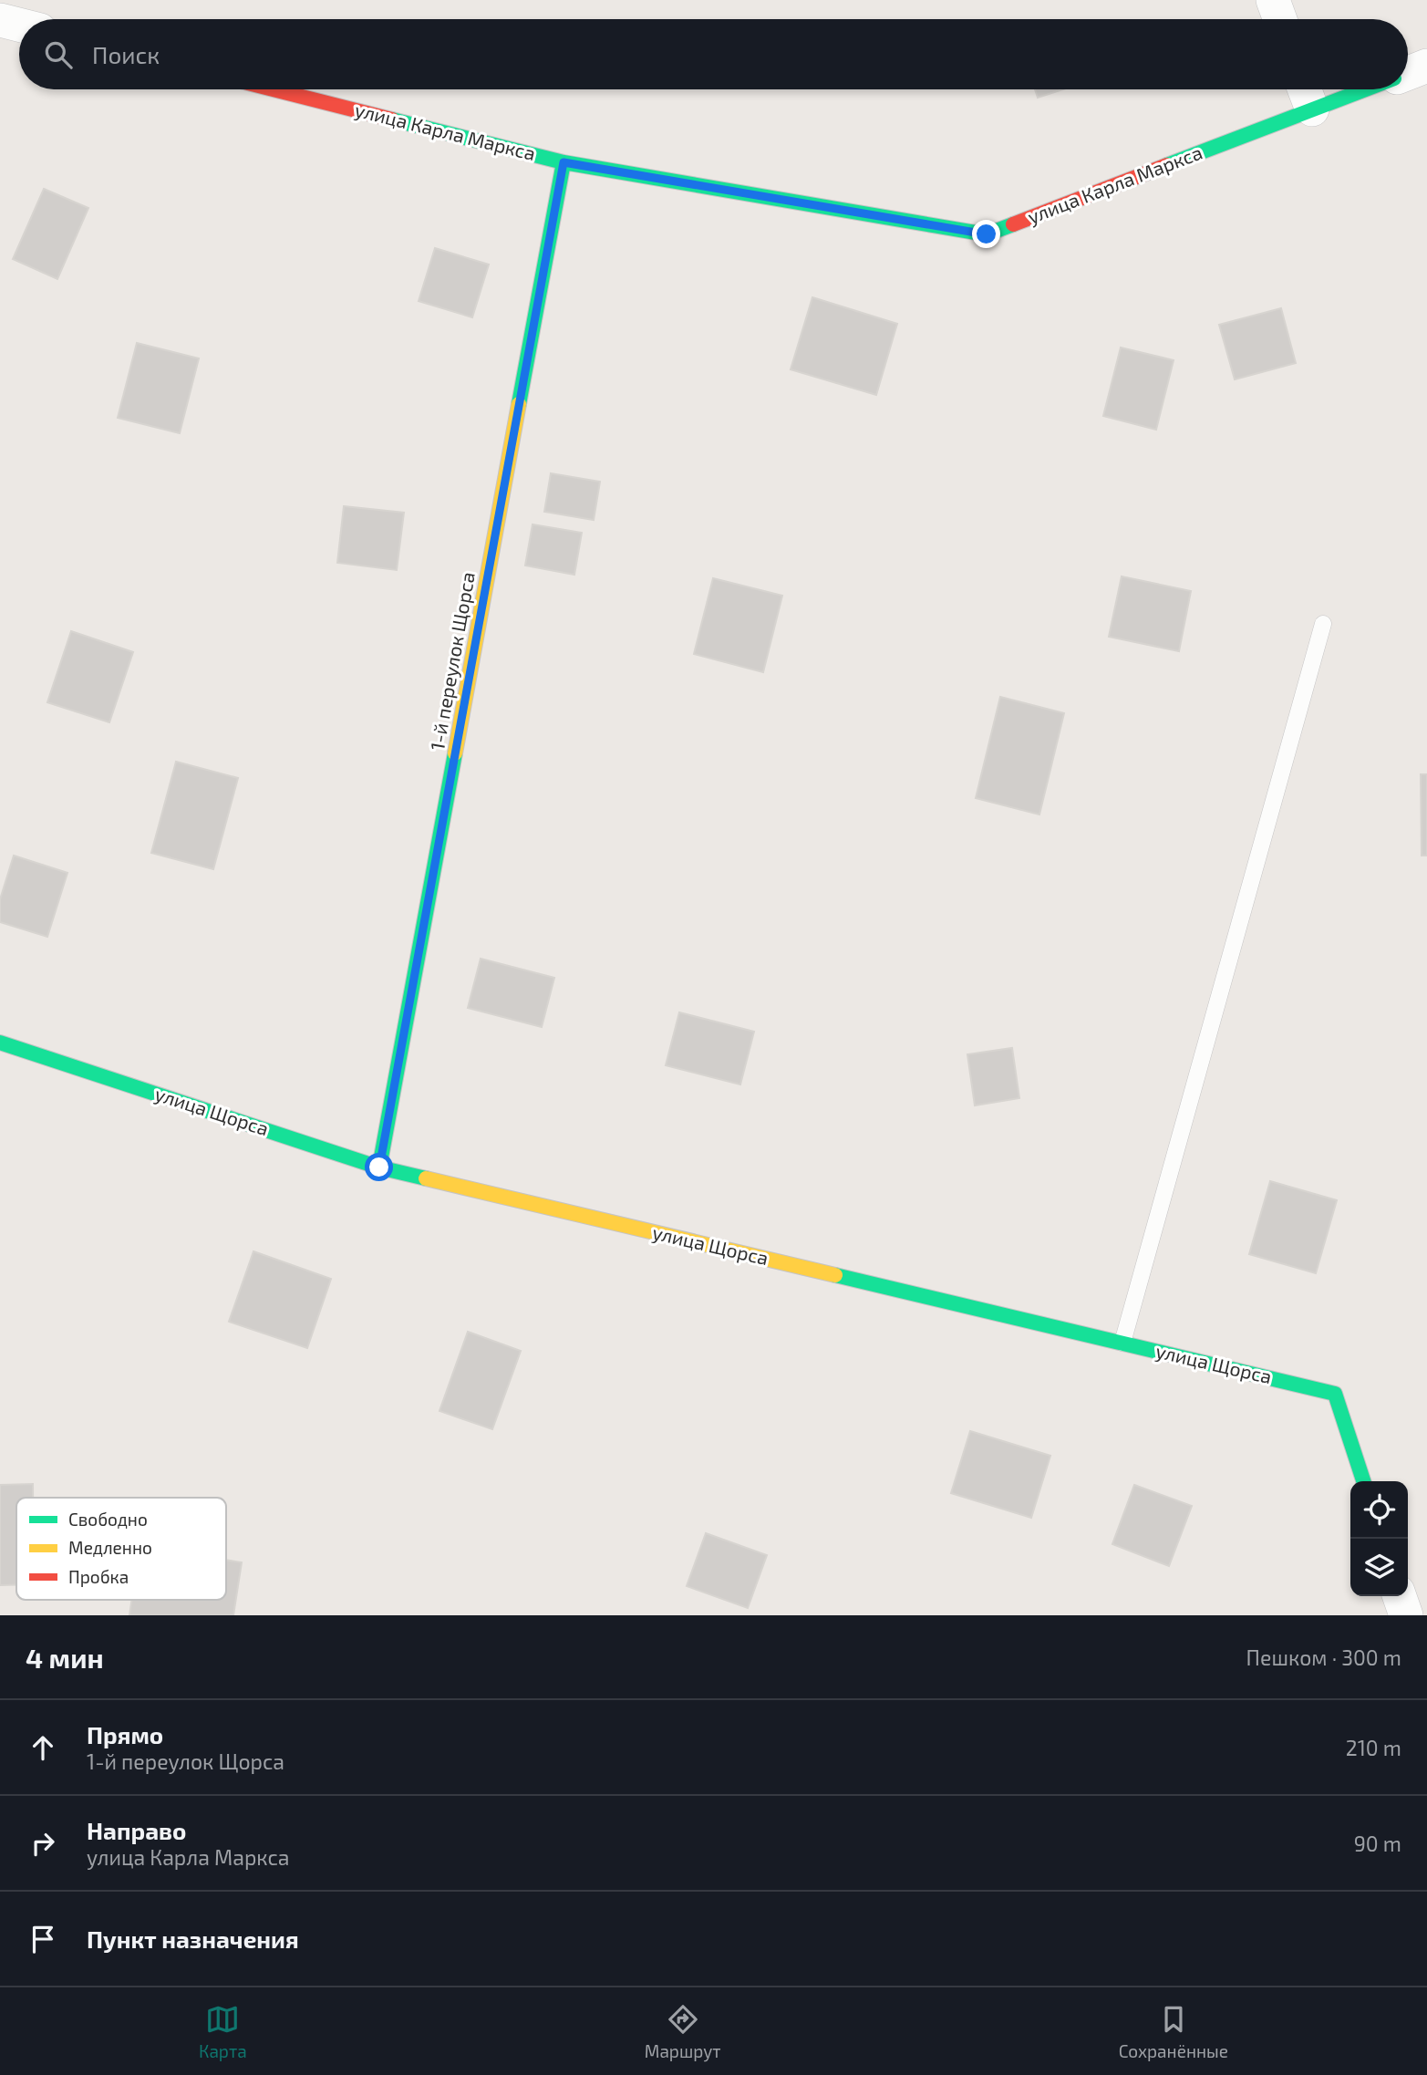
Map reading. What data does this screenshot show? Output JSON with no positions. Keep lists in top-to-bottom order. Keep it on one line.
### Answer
{"streets":{"street":["улица Карла Маркса","1-й переулок Щорса","улица Щорса"]},"crossings":[["улица Карла Маркса","1-й переулок Щорса"],["1-й переулок Щорса","улица Щорса"]],"legend":["Свободно","Медленно","Пробка"],"page":{"search":"Поиск","heading":["4 мин","Пешком · 300 m"],"list":[["Прямо","1-й переулок Щорса","210 m"],["Направо","улица Карла Маркса","90 m"],"Пункт назначения"],"nav":["Карта","Маршрут","Сохранённые"]}}
